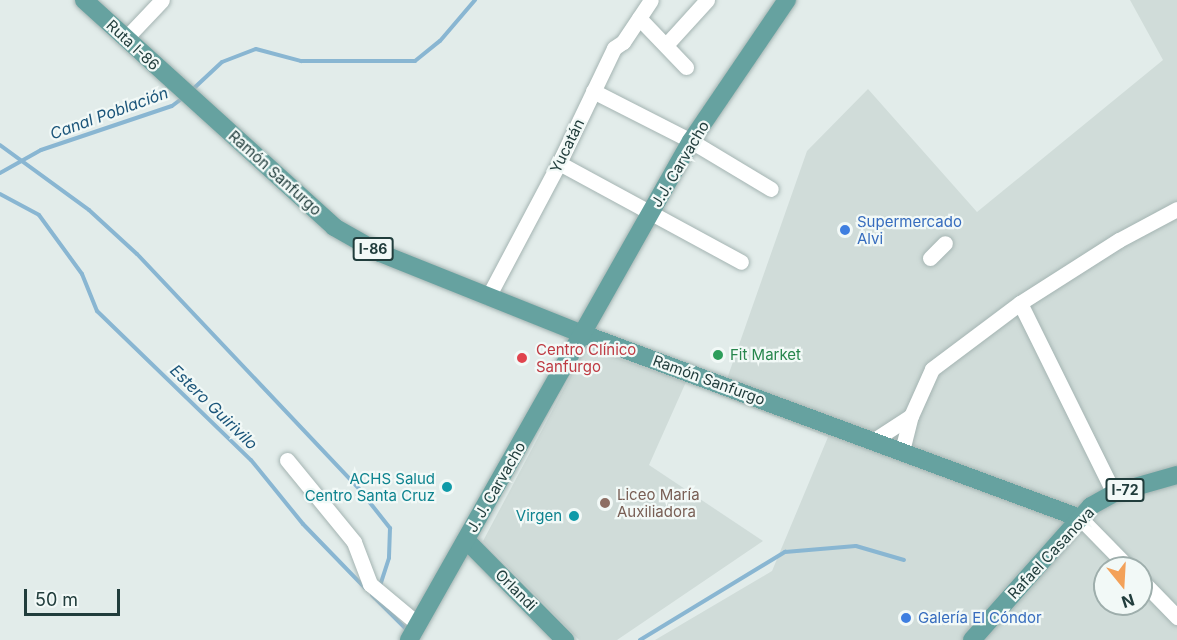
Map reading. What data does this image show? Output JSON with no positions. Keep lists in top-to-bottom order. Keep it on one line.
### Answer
{"streets":{"main road":["Ruta I-86","J.J. Carvacho","Ramón Sanfurgo","I-86","J. J. Carvacho","I-72","Rafael Casanova","Orlandi"],"street":["Yucatán"]},"crossings":[["Ruta I-86","Ramón Sanfurgo"],["Yucatán","Ramón Sanfurgo"],["J.J. Carvacho","Ramón Sanfurgo"],["J.J. Carvacho","J. J. Carvacho"],["Ramón Sanfurgo","J. J. Carvacho"],["Ramón Sanfurgo","Rafael Casanova"],["J. J. Carvacho","Orlandi"]],"water":["Canal Población","Estero Guirivilo"],"places":["Supermercado Alvi","Fit Market","Centro Clínico Sanfurgo","ACHS Salud Centro Santa Cruz","Liceo María Auxiliadora","Virgen","Galería El Cóndor"],"scale_bar":"50 m","north":"bottom"}
